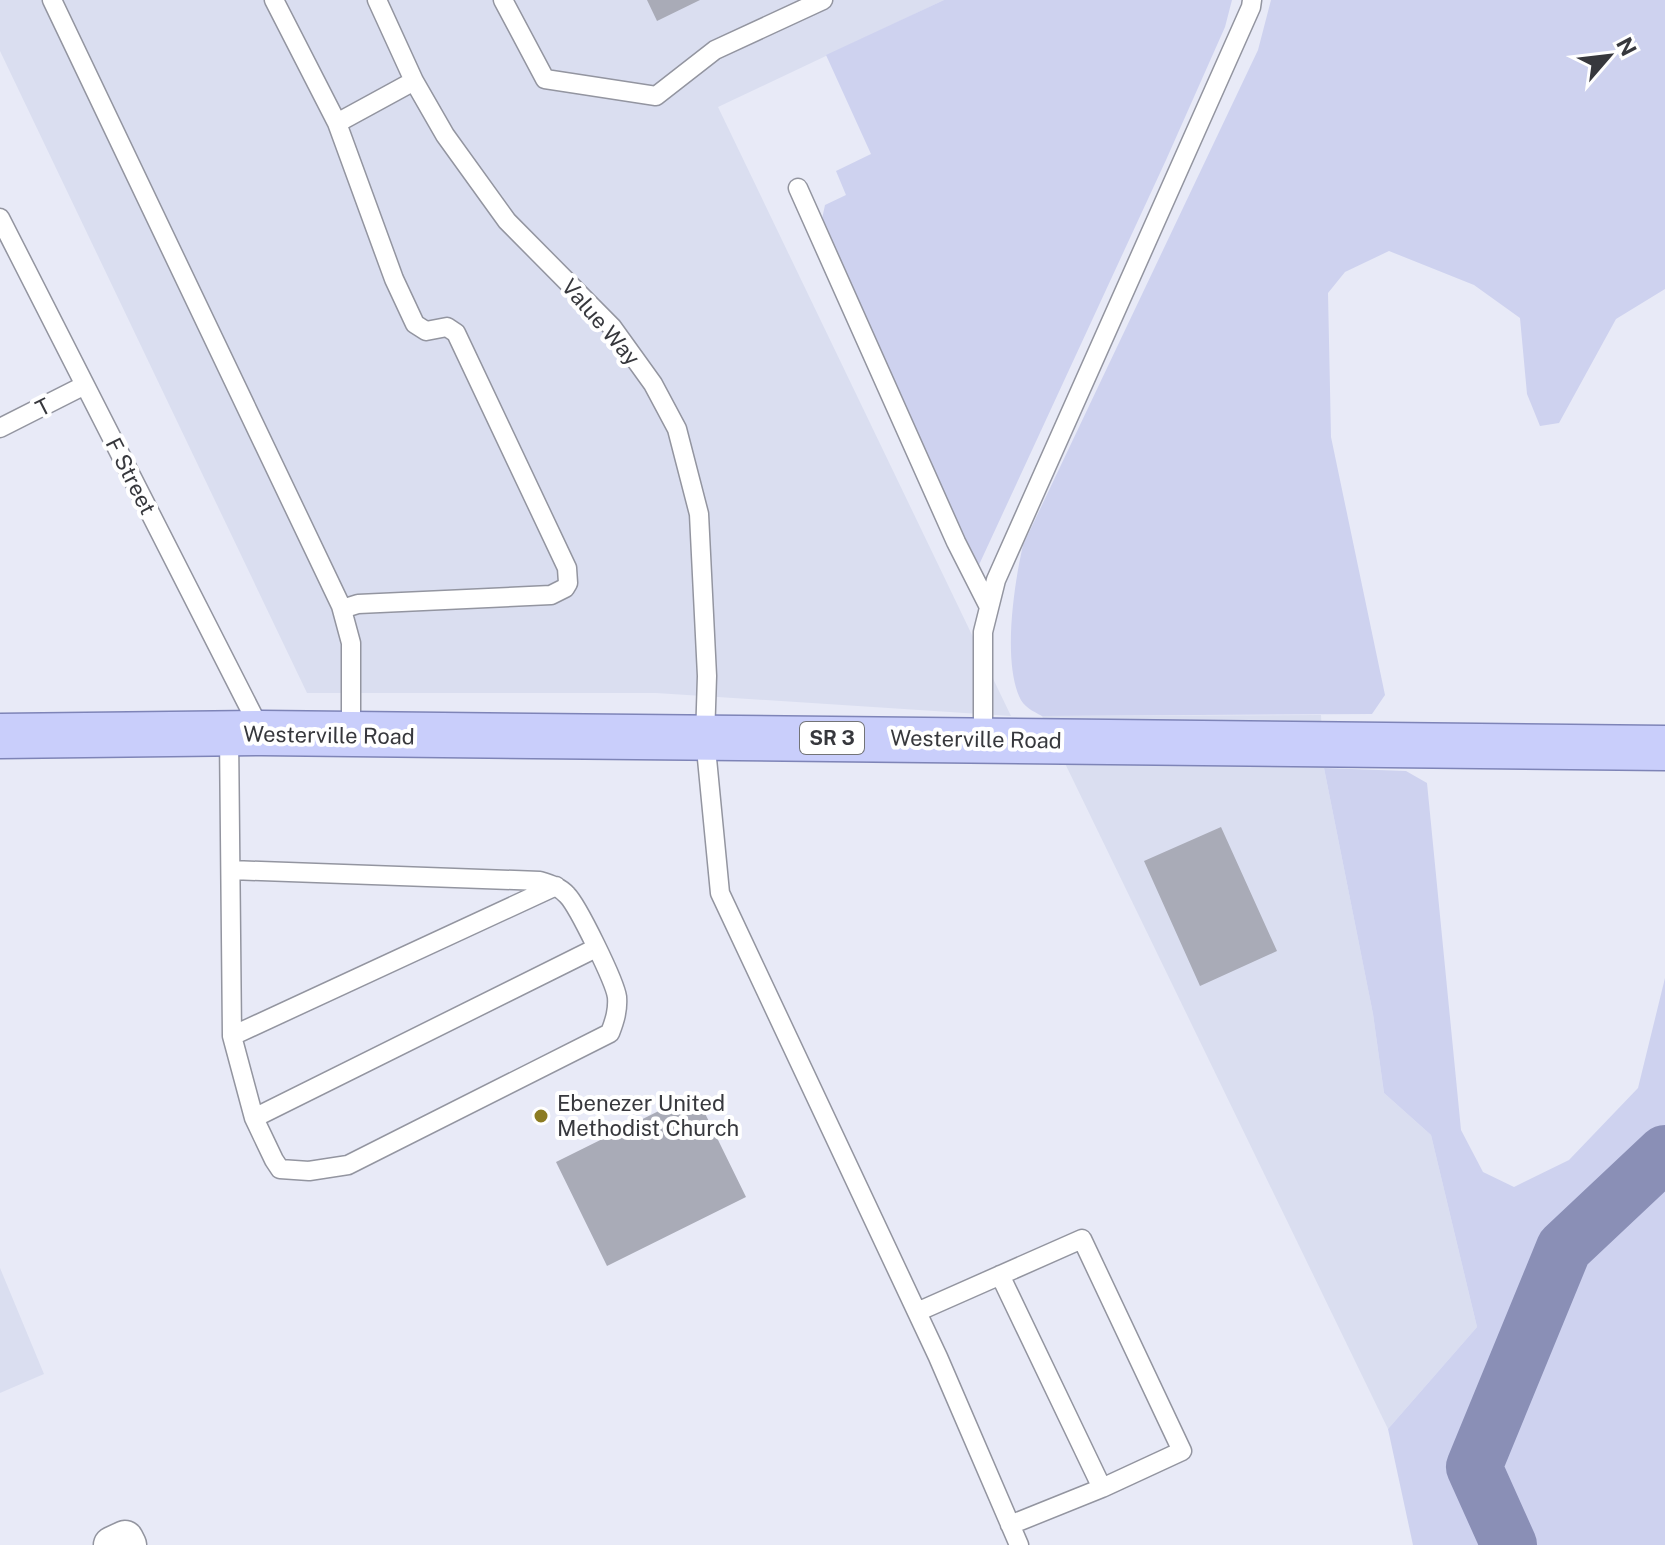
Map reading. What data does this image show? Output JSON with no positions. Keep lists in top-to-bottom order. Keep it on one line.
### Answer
{"streets":{"main road":["Westerville Road","SR 3"],"lane":["Value Way","T","F Street"]},"crossings":[["Value Way","Westerville Road"],["T","F Street"],["F Street","Westerville Road"]],"places":["Ebenezer United Methodist Church"],"north":"top right"}
